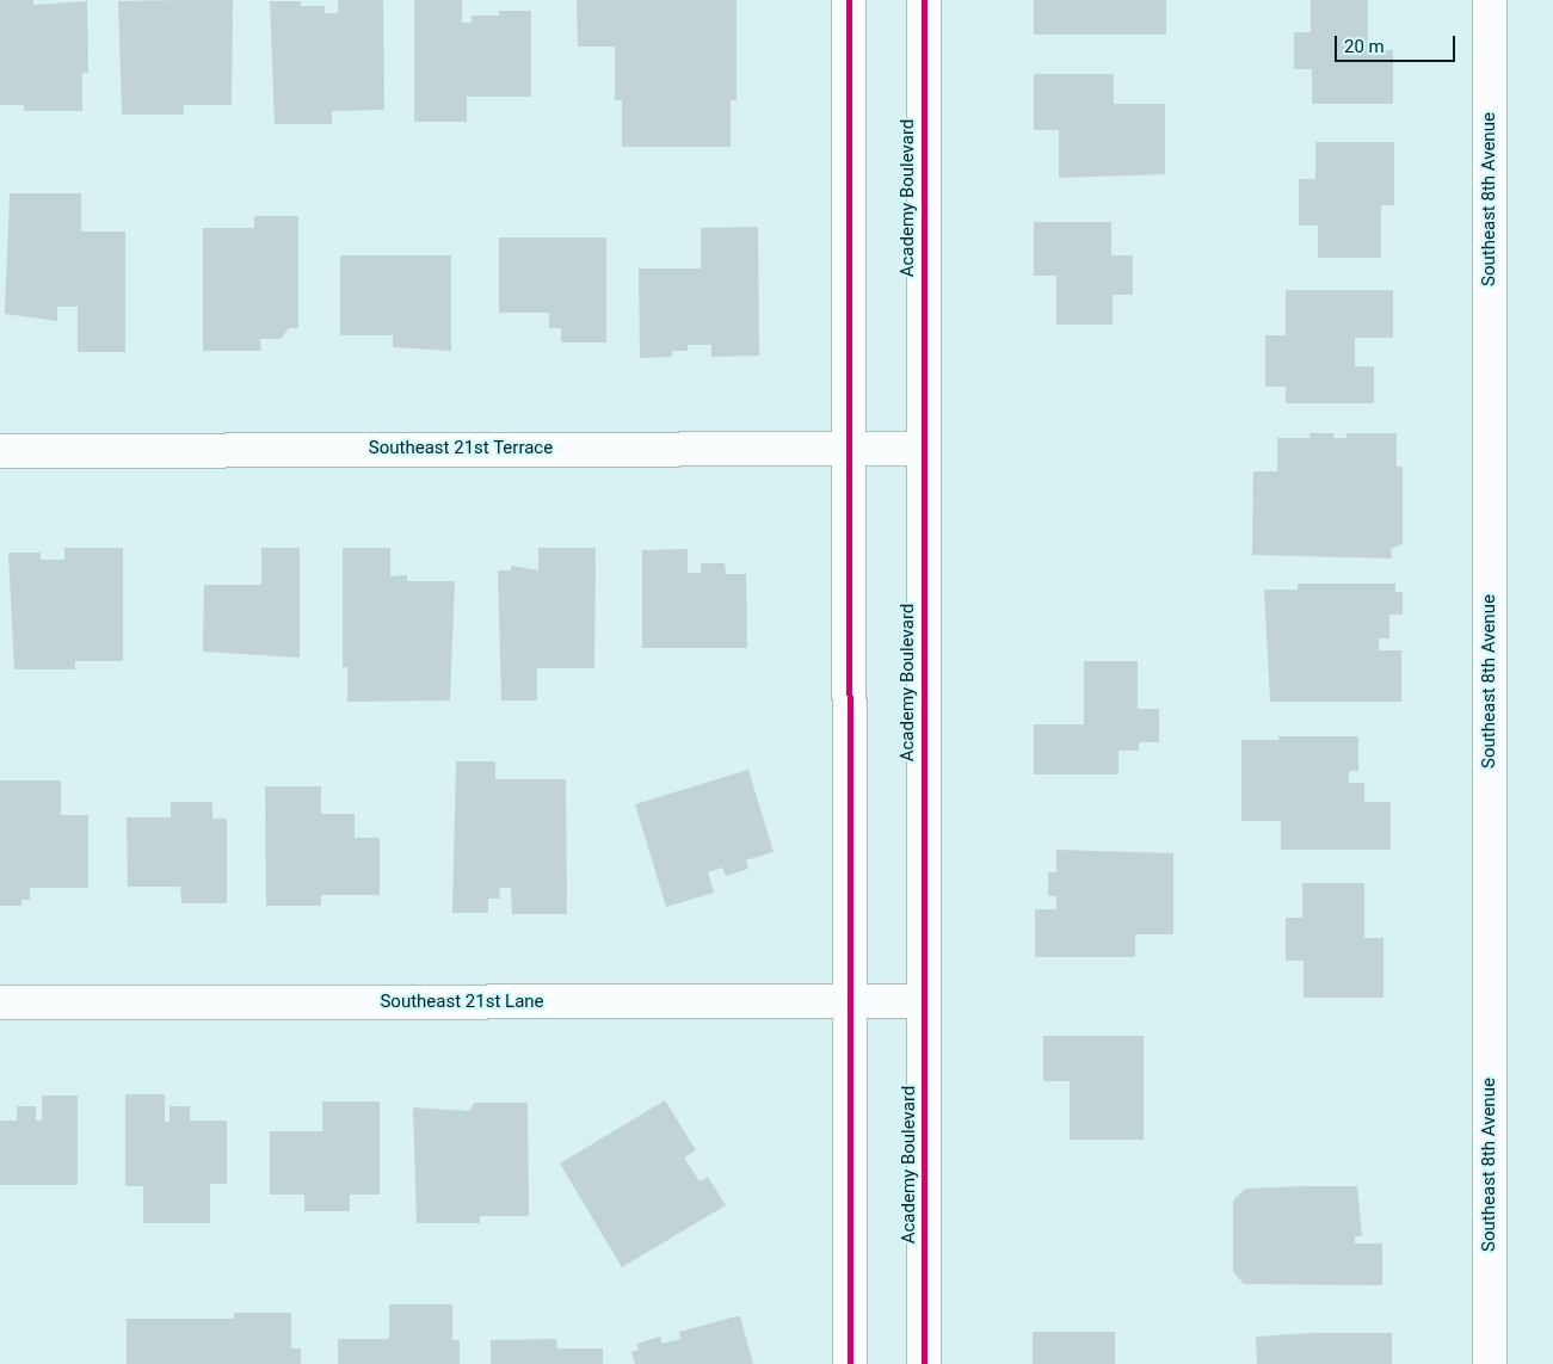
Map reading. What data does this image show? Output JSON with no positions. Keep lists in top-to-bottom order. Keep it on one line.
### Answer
{"streets":{"street":["Academy Boulevard","Southeast 8th Avenue","Southeast 21st Terrace","Southeast 21st Lane"]},"crossings":[["Academy Boulevard","Southeast 21st Terrace"],["Academy Boulevard","Southeast 21st Lane"]],"scale_bar":"20 m"}
